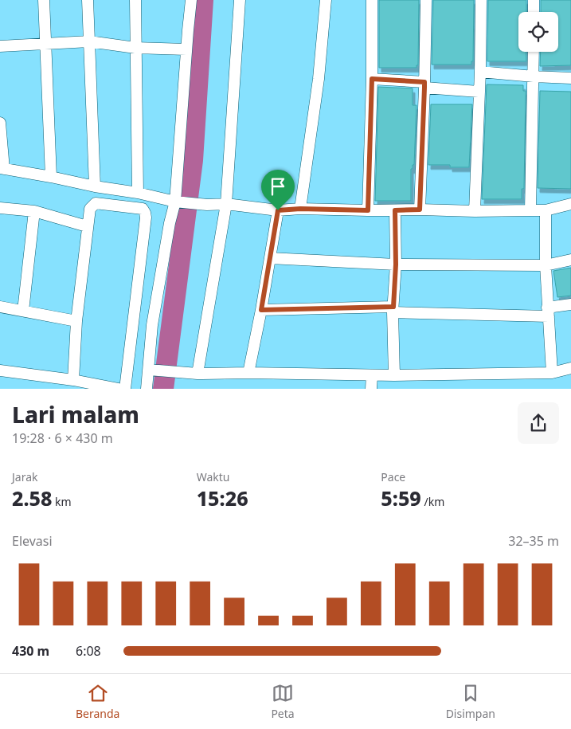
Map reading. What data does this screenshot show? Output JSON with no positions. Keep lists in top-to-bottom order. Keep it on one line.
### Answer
{"page":{"heading":["Lari malam","19:28 · 6 × 430 m"],"stats":[["Jarak","2.58 km"],["Waktu","15:26"],["Pace","5:59 /km"]],"chart":["Elevasi","32–35 m"],"list":[{"name":"430 m","note":"6:08"}],"tabs":["Beranda","Peta","Disimpan"]}}
